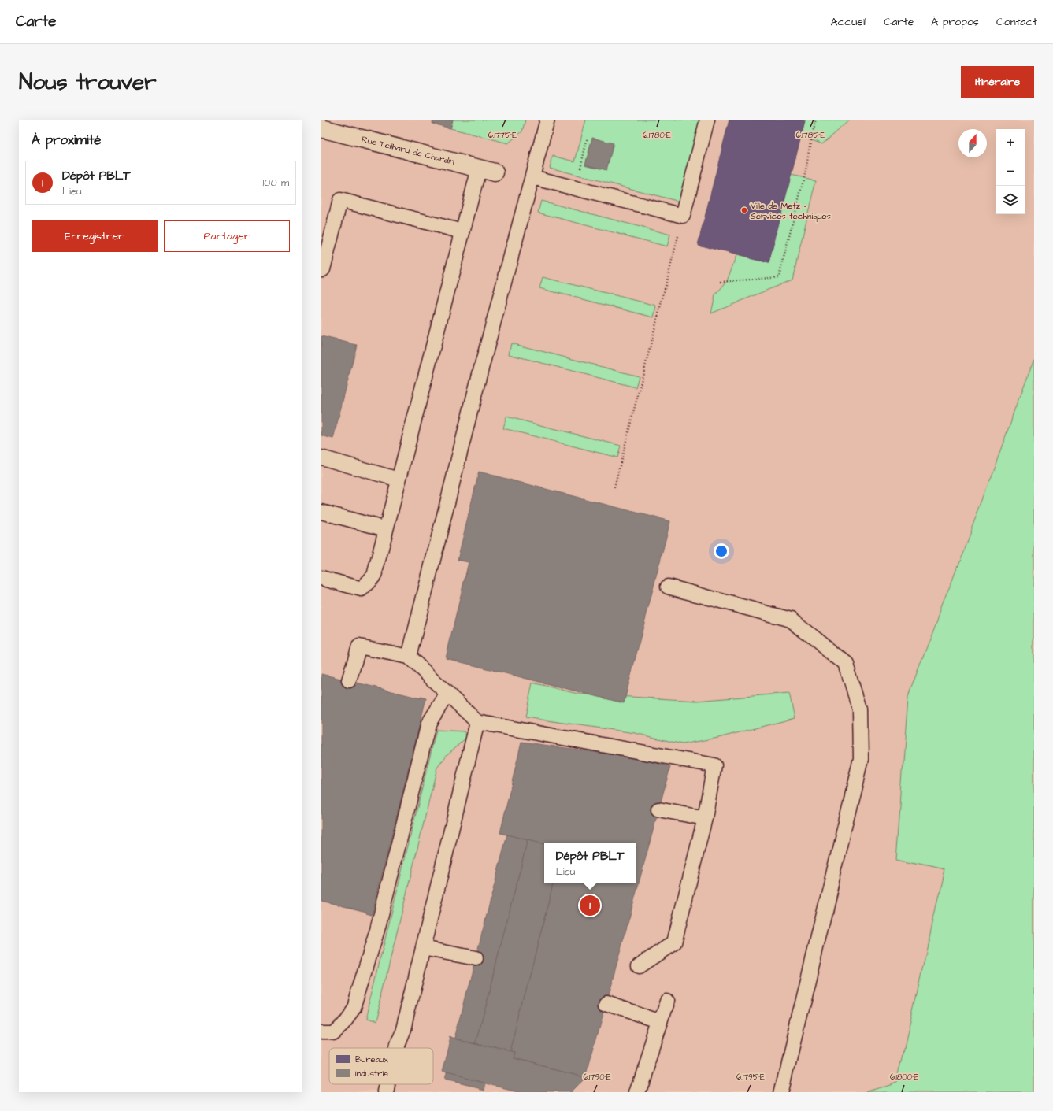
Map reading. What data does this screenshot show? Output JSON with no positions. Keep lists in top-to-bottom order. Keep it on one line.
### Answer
{"streets":{"street":["Rue Teilhard de Chardin"]},"places":["Ville de Metz - Services techniques"],"legend":["Bureaux","Industrie"],"north":"top","page":{"header":"Carte","nav":["Accueil","Carte","À propos","Contact"],"buttons":["Itinéraire",["Enregistrer","Partager"]],"title":"Nous trouver","heading":"À proximité","map_buttons":["+","−"],"list":[{"mark":"1","name":"Dépôt PBLT","note":"Lieu","value":"100 m"}],"popup":["Dépôt PBLT","Lieu"],"pins":"1"},"coordinates":["6.1775°E","6.1780°E","6.1785°E","6.1790°E","6.1795°E","6.1800°E"]}
